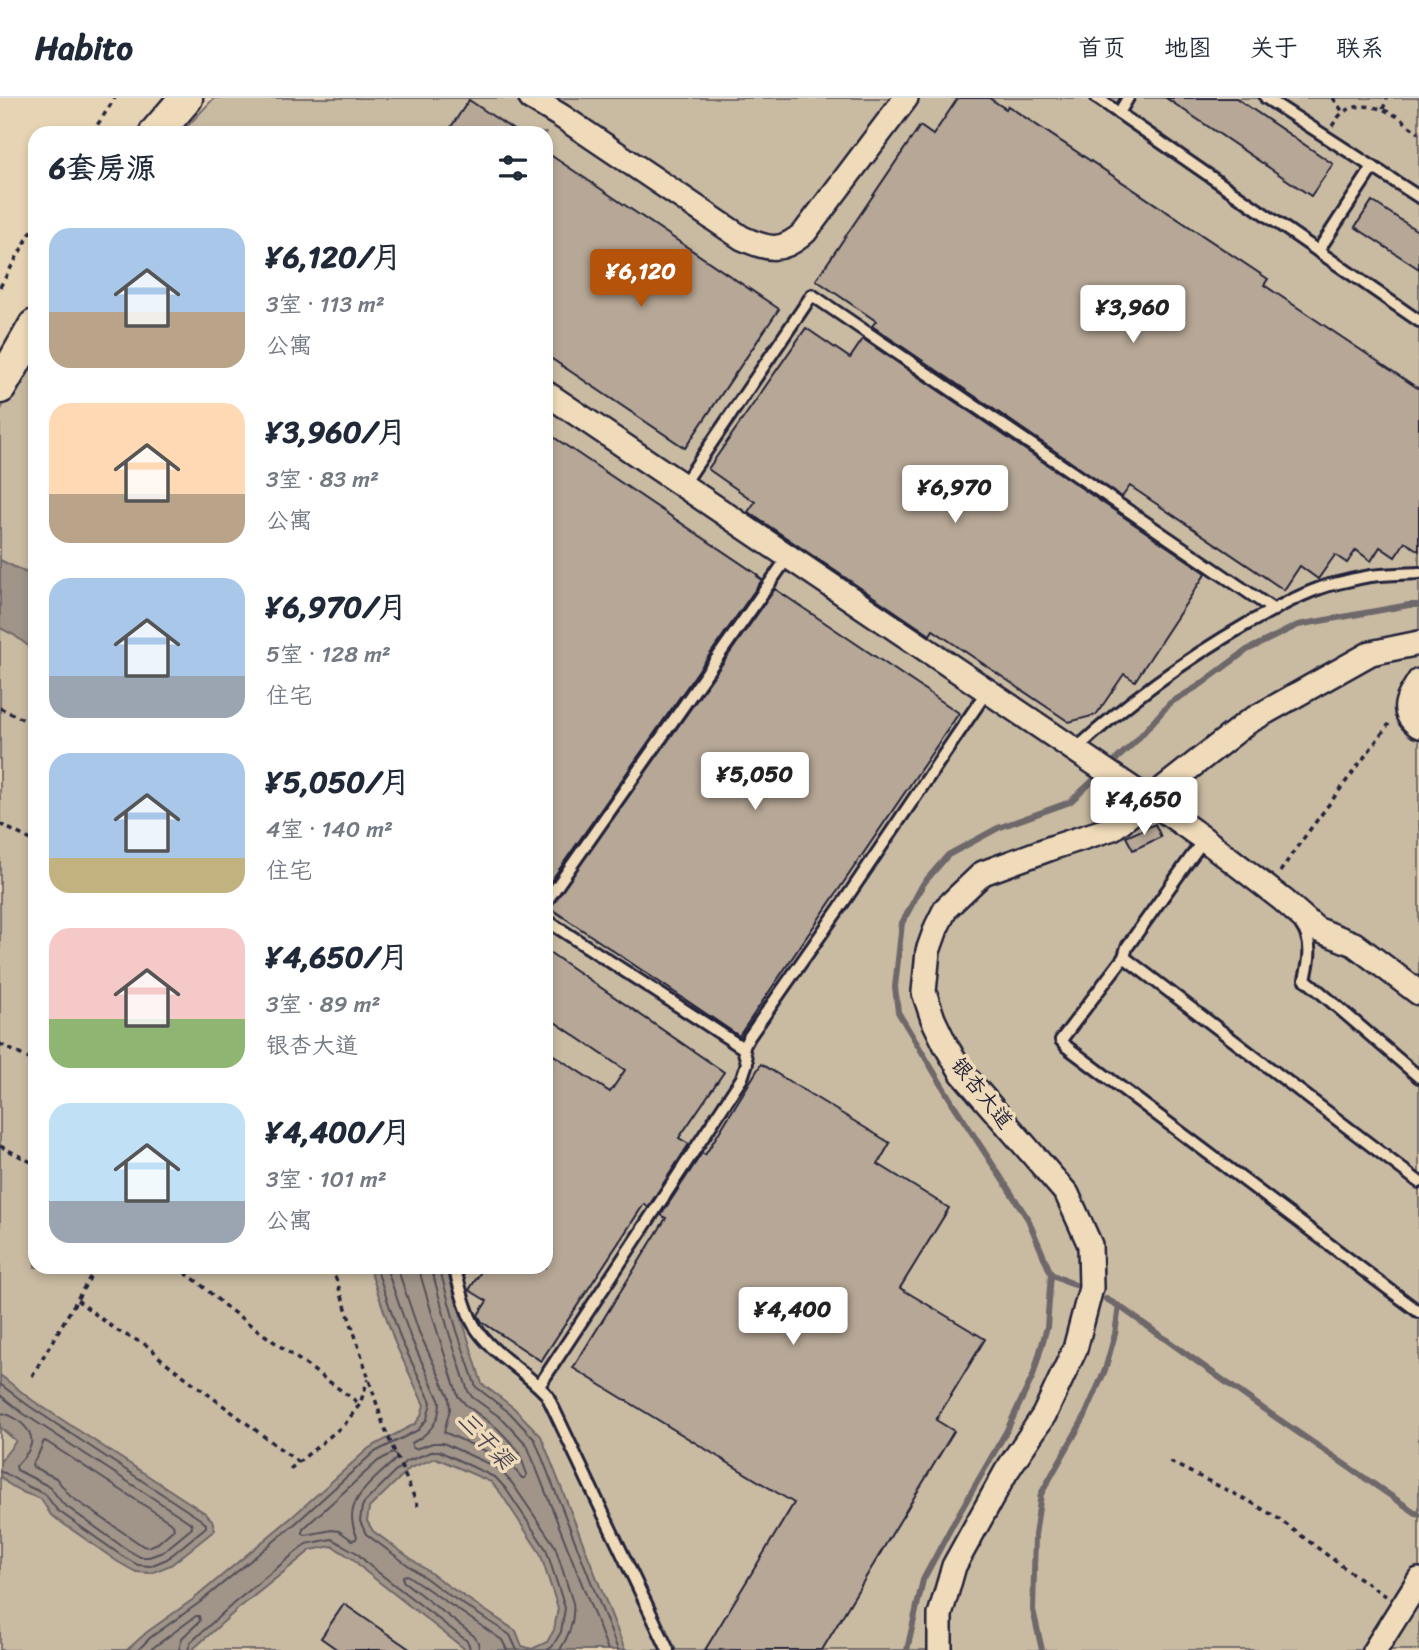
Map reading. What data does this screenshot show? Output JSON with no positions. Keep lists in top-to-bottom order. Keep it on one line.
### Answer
{"streets":{"street":["银杏大道"]},"water":["三干渠"],"page":{"header":"Habito","nav":["首页","地图","关于","联系"],"heading":"6套房源","list":[{"name":"¥6,120/月","note":"3室 · 113 m² · 公寓"},{"name":"¥3,960/月","note":"3室 · 83 m² · 公寓"},{"name":"¥6,970/月","note":"5室 · 128 m² · 住宅"},{"name":"¥5,050/月","note":"4室 · 140 m² · 住宅"},{"name":"¥4,650/月","note":"3室 · 89 m² · 银杏大道"},{"name":"¥4,400/月","note":"3室 · 101 m² · 公寓"}],"price":["¥6,120","¥3,960","¥6,970","¥5,050","¥4,650","¥4,400"]}}
